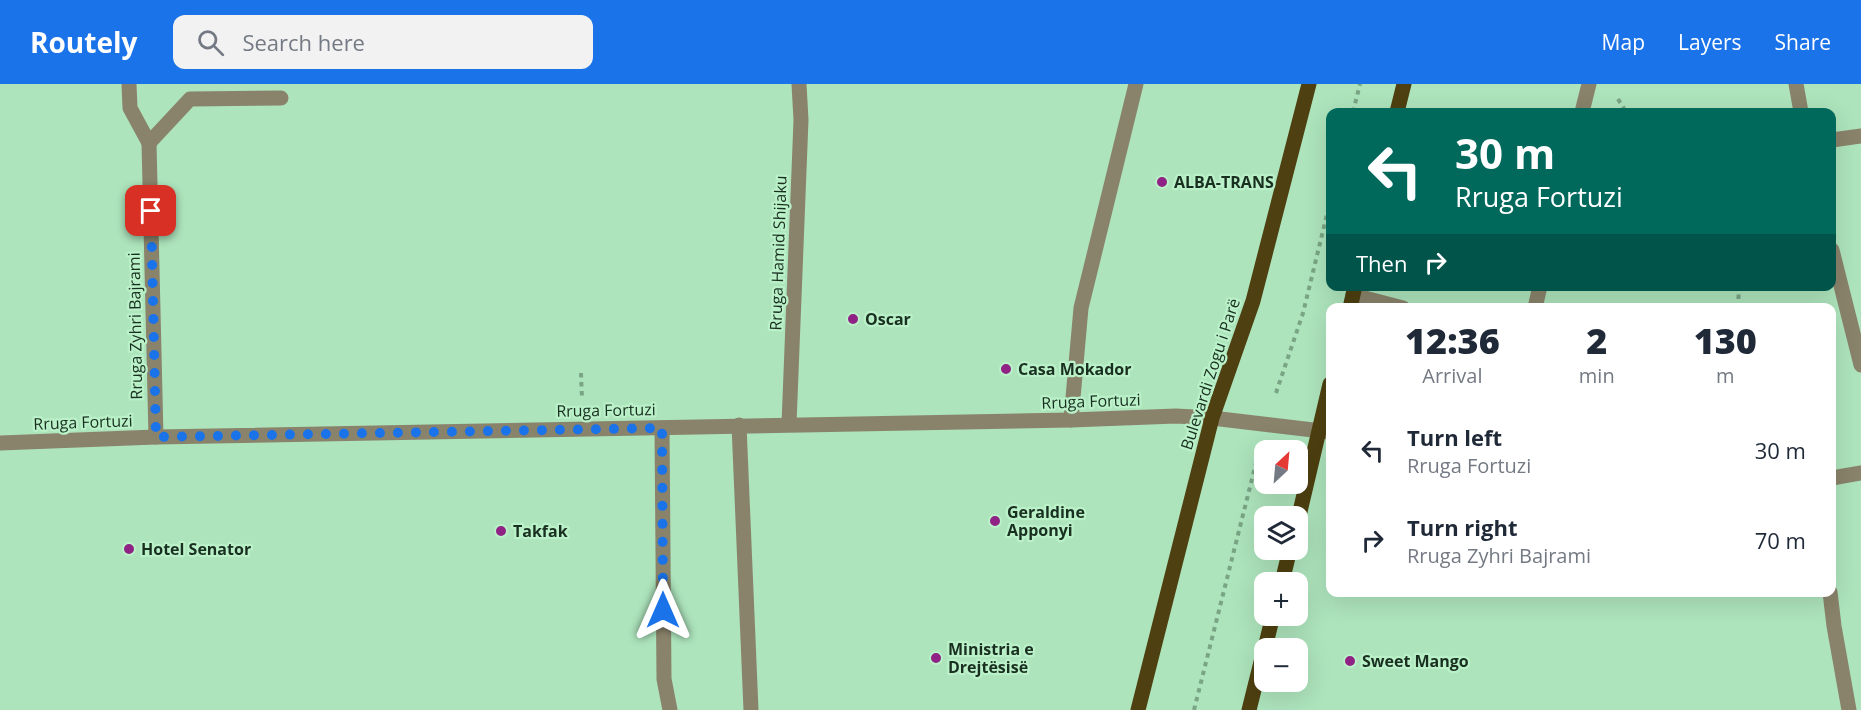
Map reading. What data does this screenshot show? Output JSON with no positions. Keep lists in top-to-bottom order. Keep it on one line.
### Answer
{"streets":{"main road":["Bulevardi Zogu i Parë"],"street":["Rruga Hamid Shijaku","Rruga Zyhri Bajrami","Rruga Fortuzi"]},"crossings":[["Rruga Hamid Shijaku","Rruga Fortuzi"],["Rruga Zyhri Bajrami","Rruga Fortuzi"],["Bulevardi Zogu i Parë","Rruga Fortuzi"]],"places":["ALBA-TRANS","Oscar","Casa Mokador","Geraldine Apponyi","Takfak","Hotel Senator","Ministria e Drejtësisë","Sweet Mango"],"north":"top right","page":{"header":"Routely","search":"Search here","nav":["Map","Layers","Share"],"turn":["30 m","Rruga Fortuzi"],"then":"Then","eta":["12:36","Arrival","2","min","130","m"],"list":[{"name":"Turn left","note":"Rruga Fortuzi","value":"30 m"},{"name":"Turn right","note":"Rruga Zyhri Bajrami","value":"70 m"}],"map_buttons":["+","−"]}}
